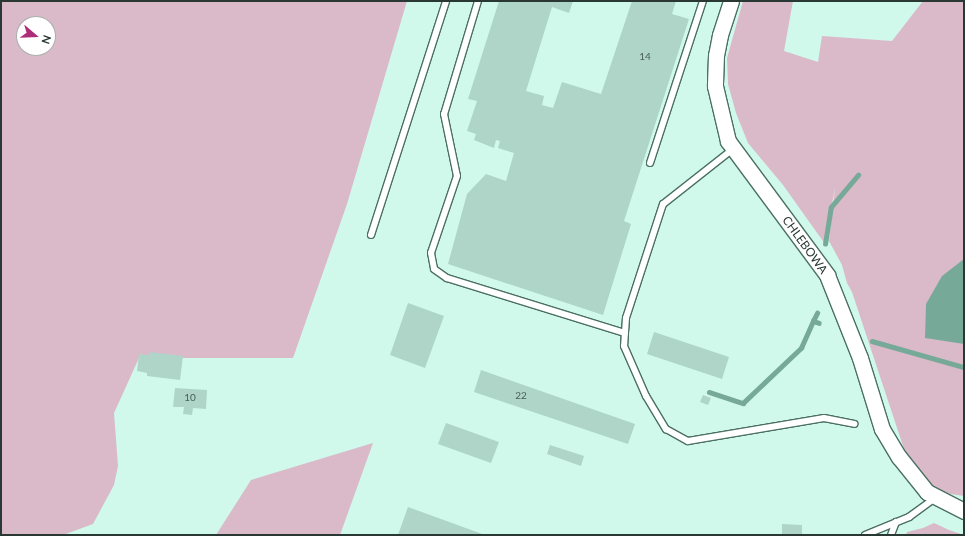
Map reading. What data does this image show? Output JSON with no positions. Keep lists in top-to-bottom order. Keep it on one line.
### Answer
{"streets":{"street":["CHLEBOWA"]},"house_numbers":["14","22","10"],"north":"right"}
